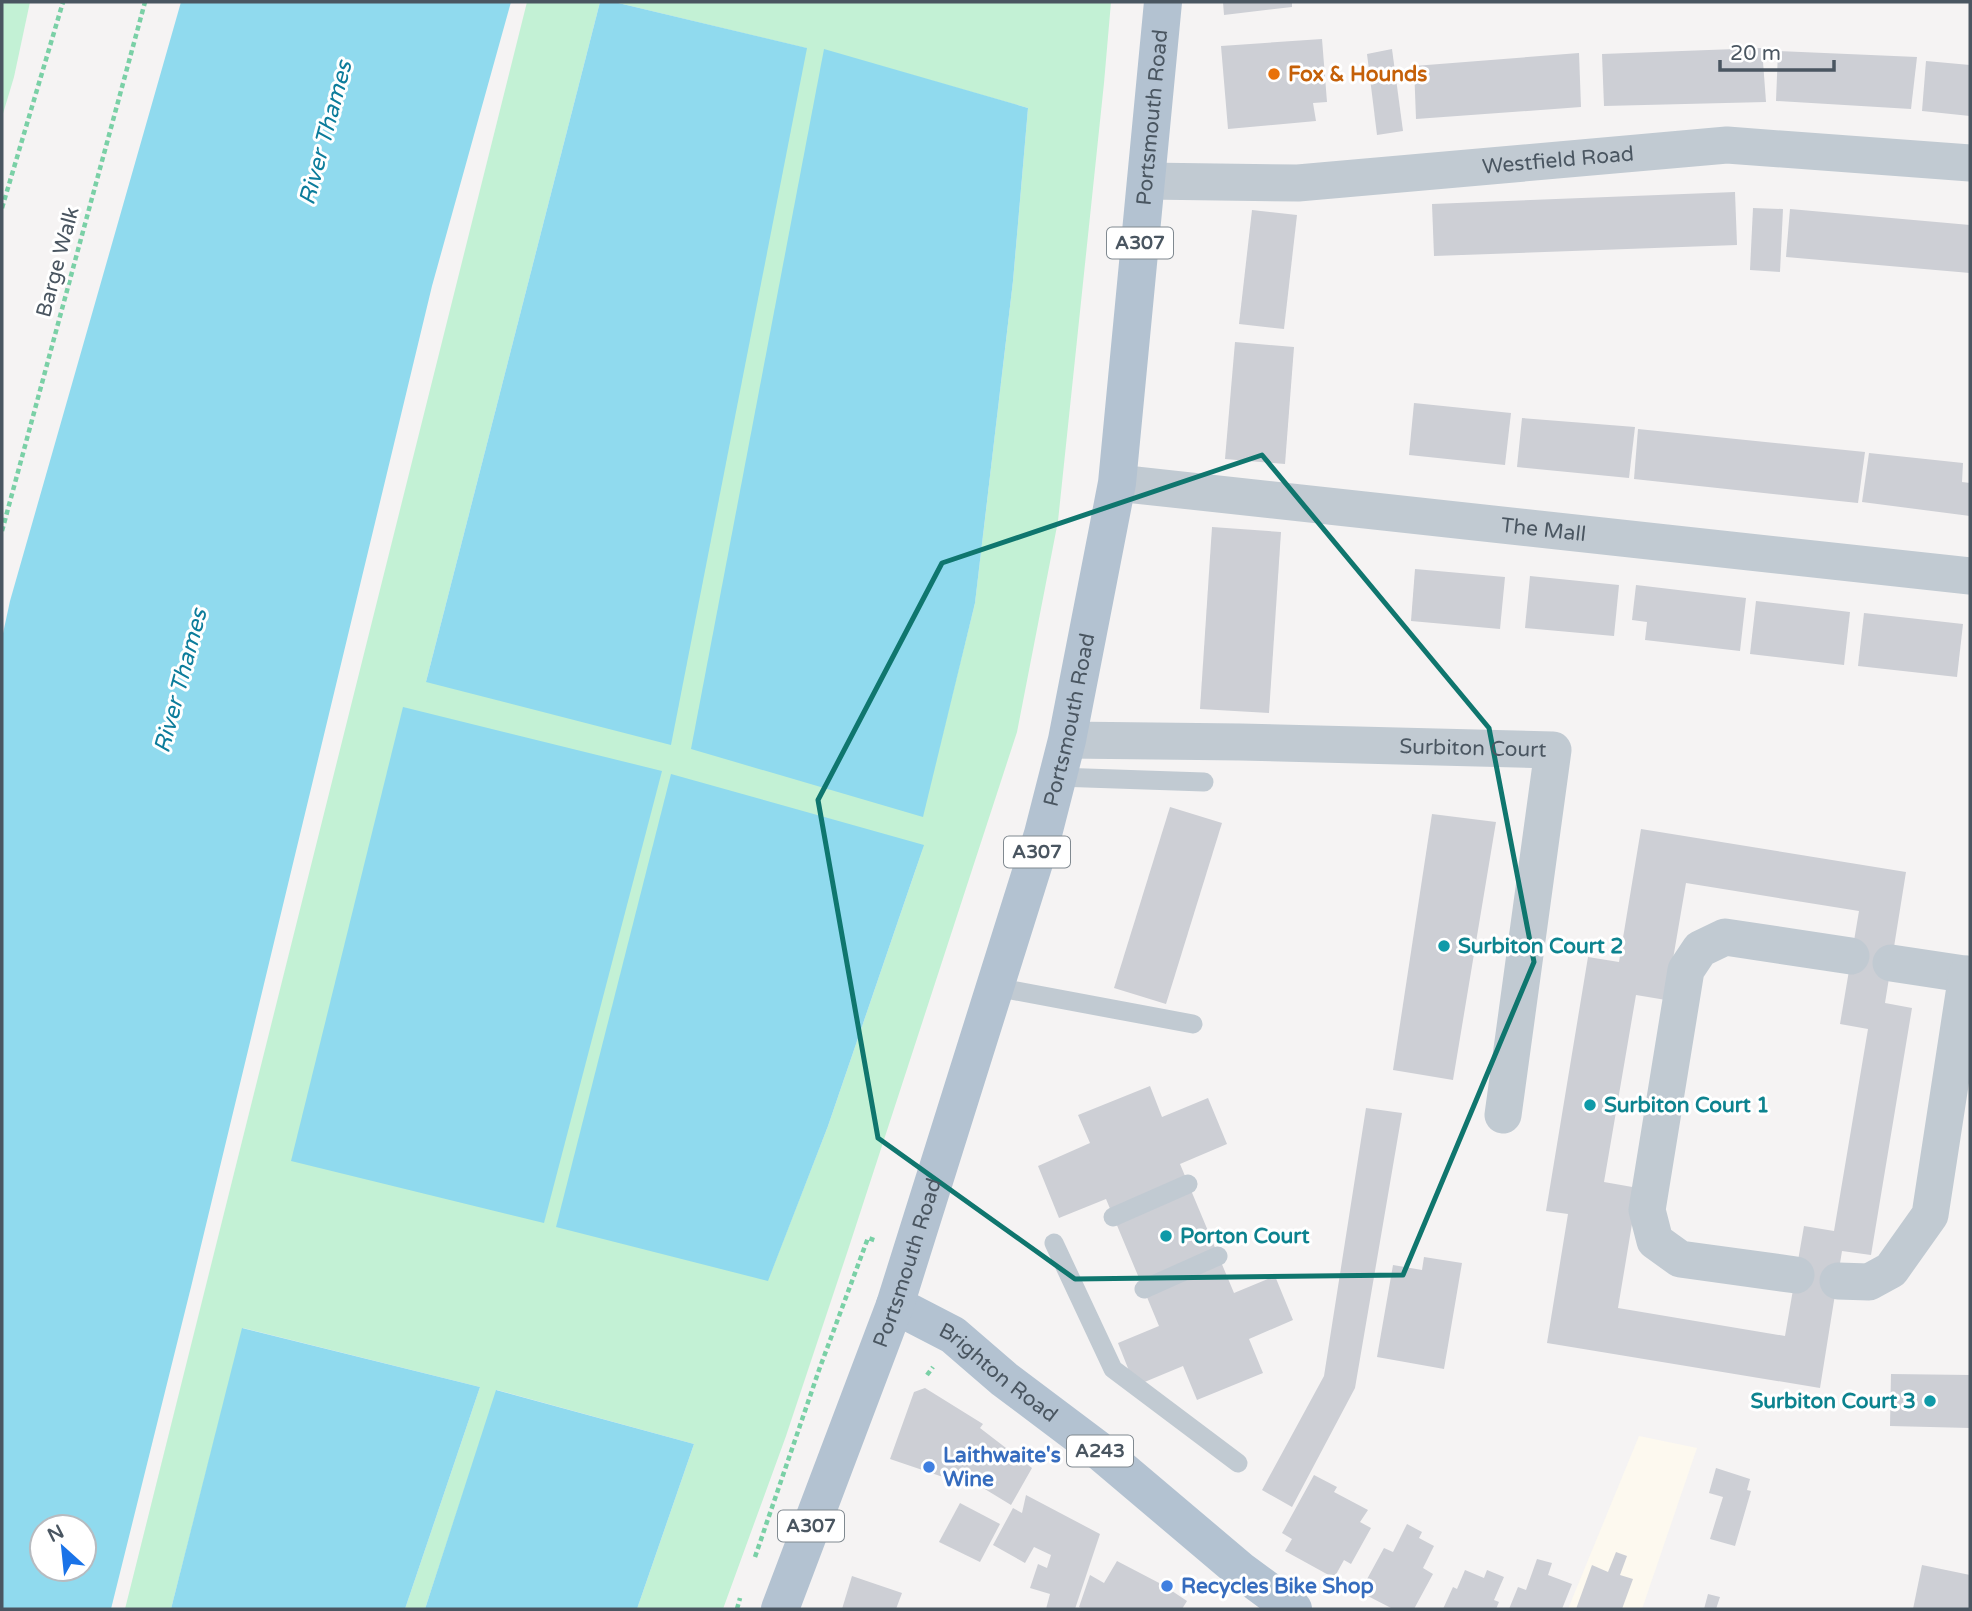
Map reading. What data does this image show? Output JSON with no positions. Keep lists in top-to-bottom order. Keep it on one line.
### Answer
{"streets":{"main road":["Portsmouth Road","A307","Brighton Road","A243"],"street":["Westfield Road","The Mall","Surbiton Court"],"path":["Barge Walk"]},"crossings":[["Portsmouth Road","Westfield Road"],["Portsmouth Road","The Mall"],["Portsmouth Road","Surbiton Court"],["Portsmouth Road","Brighton Road"]],"water":["River Thames"],"places":["Fox & Hounds","Surbiton Court 2","Surbiton Court 1","Porton Court","Surbiton Court 3","Laithwaite's Wine","Recycles Bike Shop"],"scale_bar":"20 m","north":"top left"}
